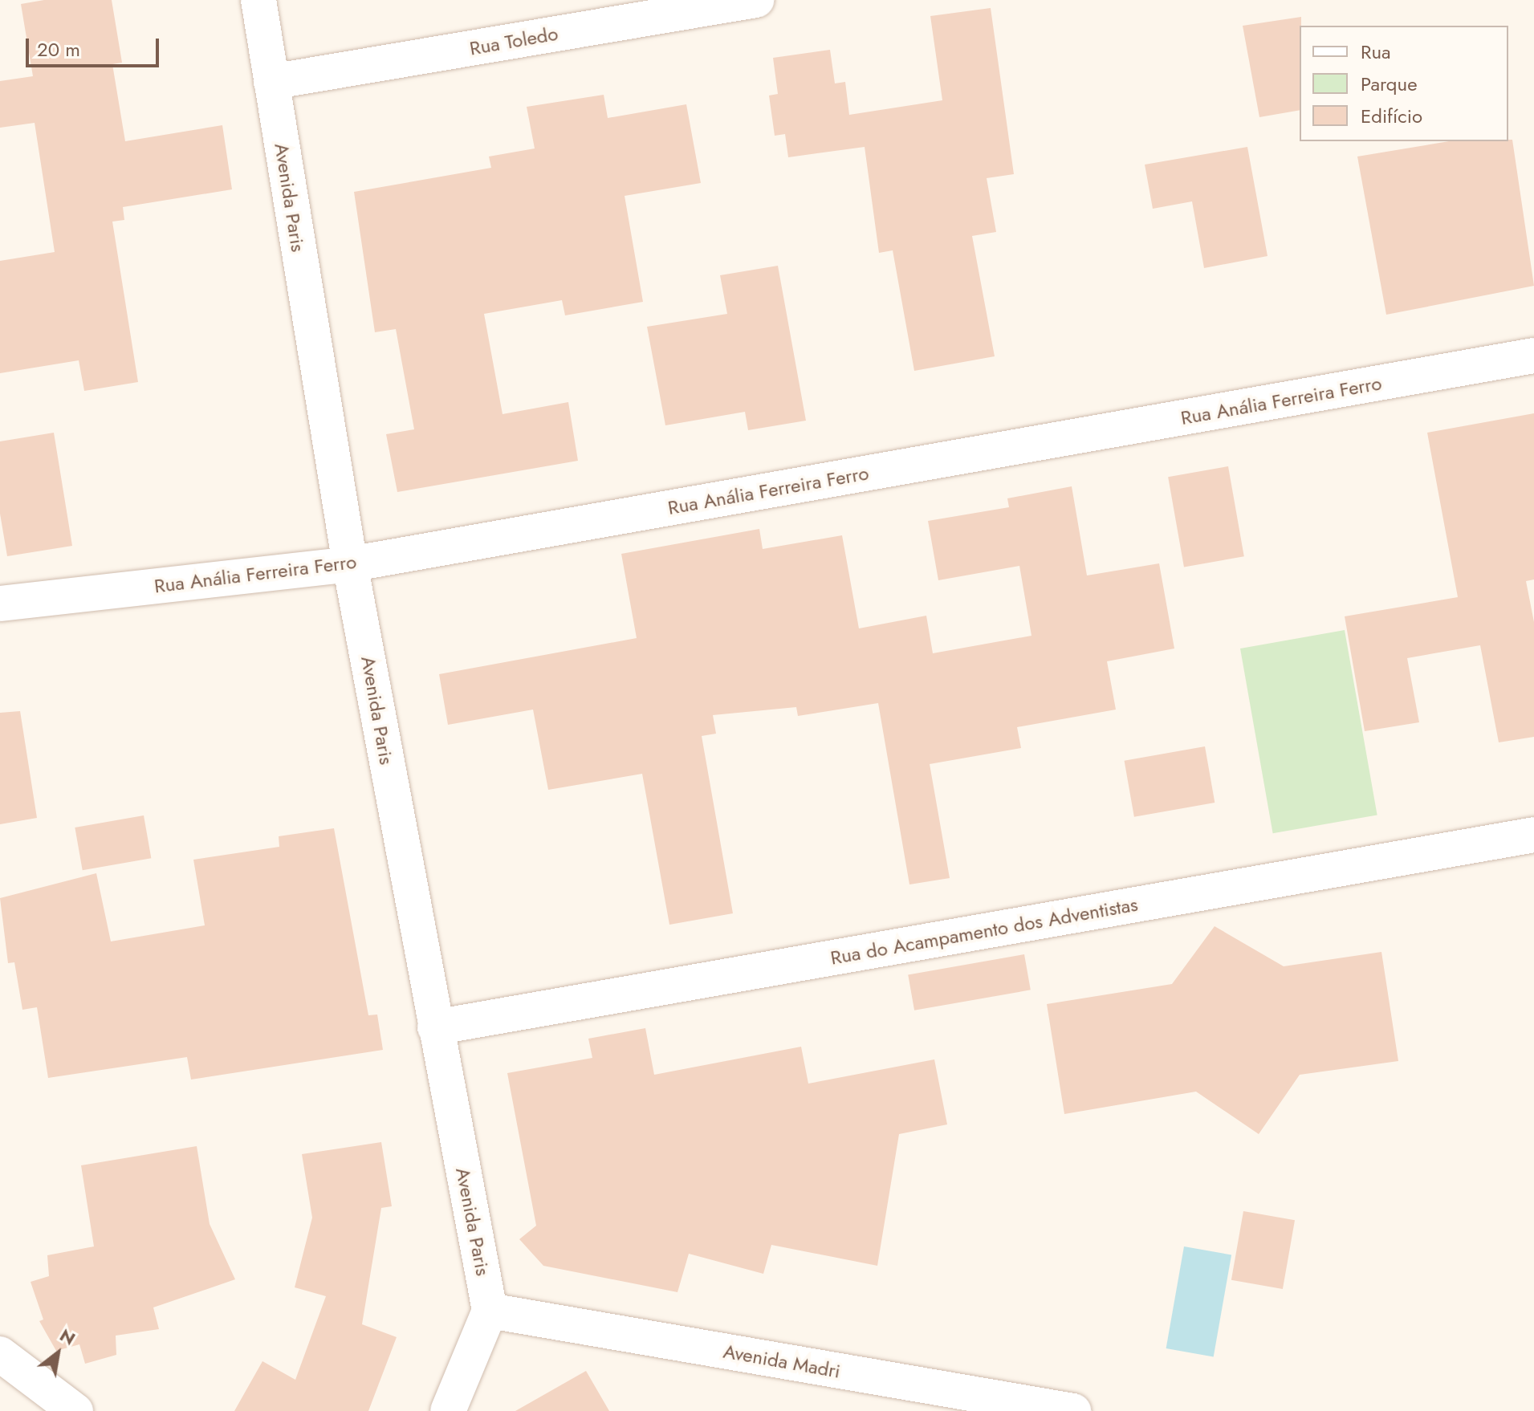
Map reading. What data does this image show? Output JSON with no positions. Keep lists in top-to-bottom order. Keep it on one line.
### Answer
{"streets":{"street":["Rua Toledo","Avenida Paris","Rua Anália Ferreira Ferro","Rua do Acampamento dos Adventistas","Avenida Madri"]},"crossings":[["Rua Toledo","Avenida Paris"],["Avenida Paris","Rua Anália Ferreira Ferro"],["Avenida Paris","Rua do Acampamento dos Adventistas"],["Avenida Paris","Avenida Madri"]],"legend":["Rua","Parque","Edifício"],"scale_bar":"20 m","north":"top right"}
